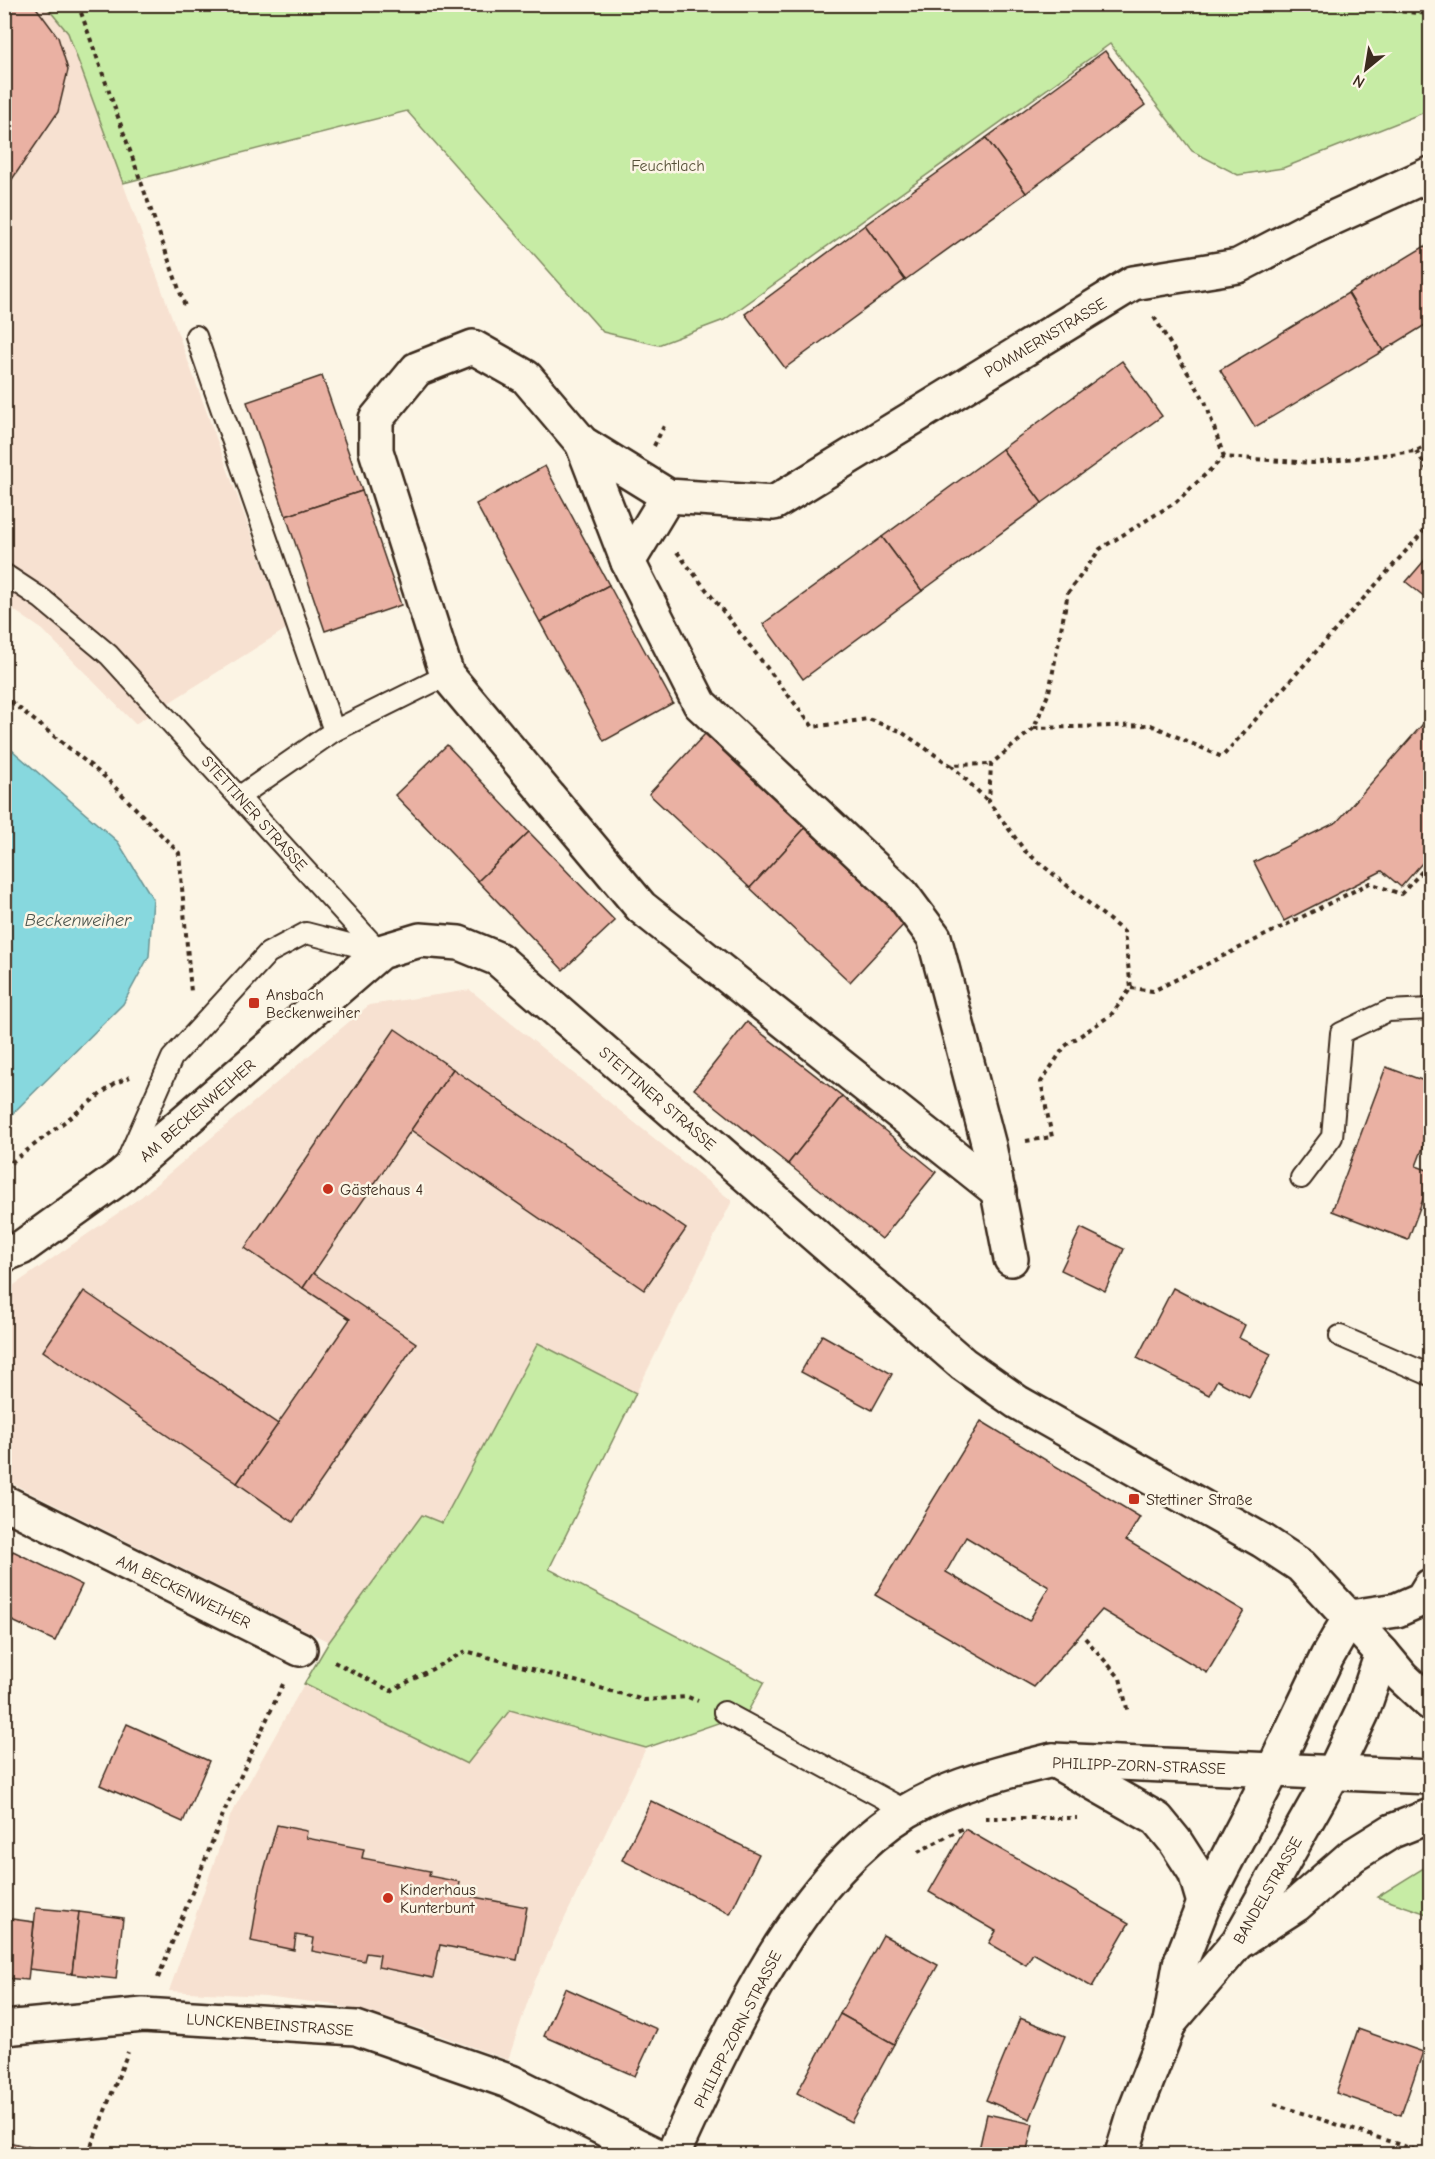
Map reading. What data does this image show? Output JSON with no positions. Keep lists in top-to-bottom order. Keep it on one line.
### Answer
{"streets":{"street":["POMMERNSTRASSE","STETTINER STRASSE","AM BECKENWEIHER","PHILIPP-ZORN-STRASSE","BANDELSTRASSE","LUNCKENBEINSTRASSE"]},"crossings":[["STETTINER STRASSE","AM BECKENWEIHER"],["PHILIPP-ZORN-STRASSE","BANDELSTRASSE"]],"water":["Beckenweiher"],"parks":["Feuchtlach"],"places":{"transit":["Ansbach Beckenweiher","Stettiner Straße"],"other":["Gästehaus 4","Kinderhaus Kunterbunt"]},"north":"bottom left"}
